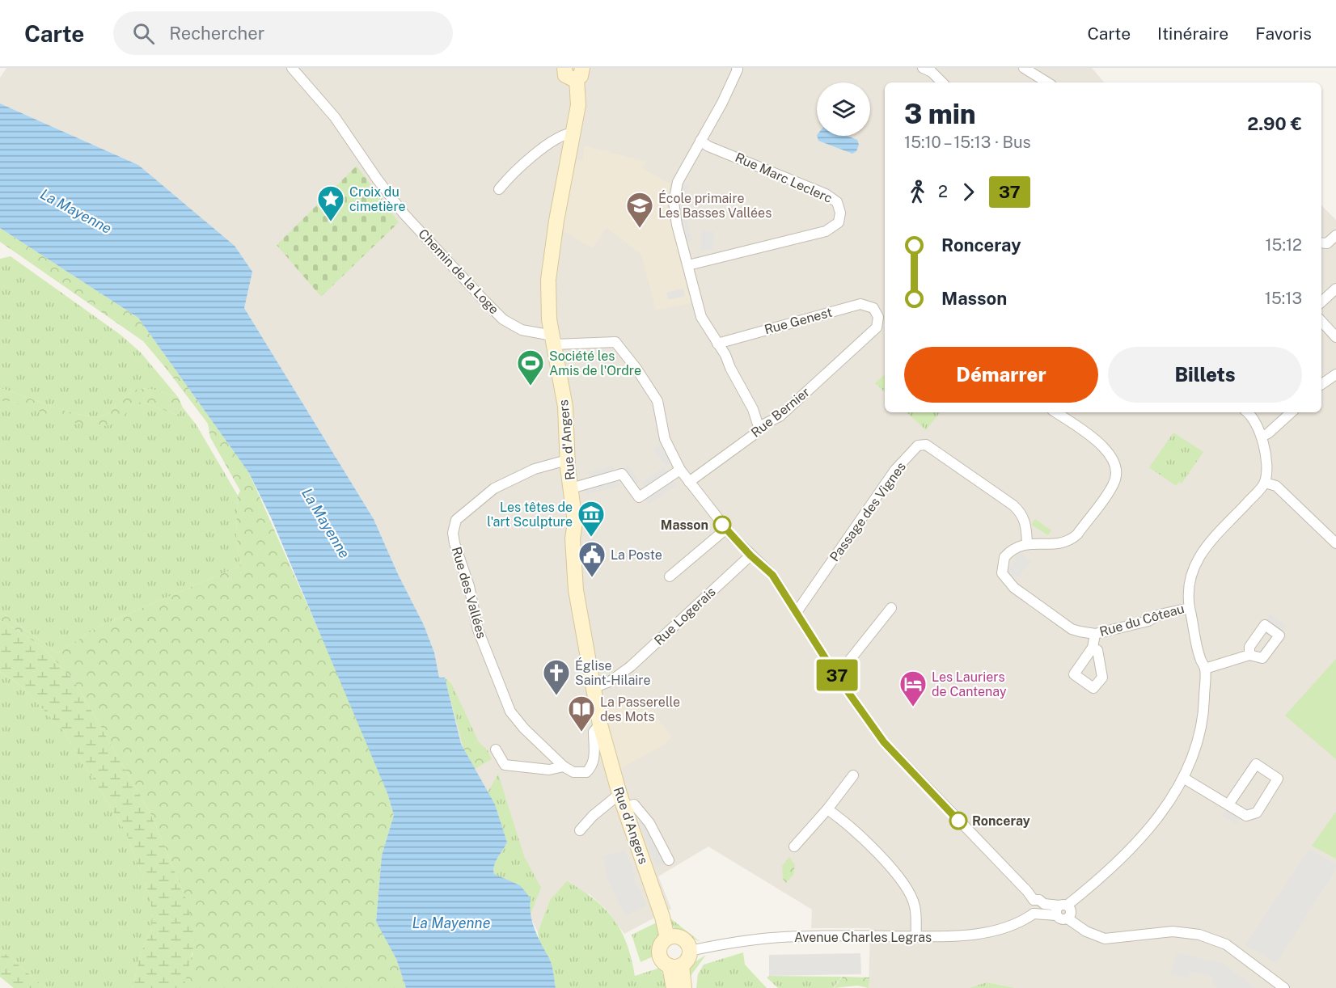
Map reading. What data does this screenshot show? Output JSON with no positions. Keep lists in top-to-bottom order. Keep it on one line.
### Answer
{"streets":{"main road":["Rue d'Angers"],"street":["Rue Marc Leclerc","Chemin de la Loge","Rue Genest","Rue Bernier","Passage des Vignes","Rue des Vallées","Rue Logerais","Rue du Côteau","Avenue Charles Legras"]},"crossings":[["Chemin de la Loge","Rue d'Angers"],["Rue Genest","Rue Bernier"],["Rue d'Angers","Rue des Vallées"],["Rue d'Angers","Rue Logerais"],["Rue d'Angers","Avenue Charles Legras"],["Passage des Vignes","Rue du Côteau"]],"water":["La Mayenne"],"places":{"place":["Croix du cimetière"],"school or university":["École primaire Les Basses Vallées"],"sports":["Société les Amis de l'Ordre"],"other":["Masson","Ronceray"],"museum":["Les têtes de l'art Sculpture"],"public building":["La Poste"],"church":["Église Saint-Hilaire"],"hotel":["Les Lauriers de Cantenay"],"library":["La Passerelle des Mots"]},"lines":["bus line 37"],"page":{"header":"Carte","search":"Rechercher","nav":["Carte","Itinéraire","Favoris"],"on_map":"37","heading":["3 min","15:10 – 15:13 · Bus","2.90 €"],"legs":["2","37"],"list":[{"name":"Ronceray","value":"15:12"},{"name":"Masson","value":"15:13"}],"buttons":["Démarrer","Billets"]}}
